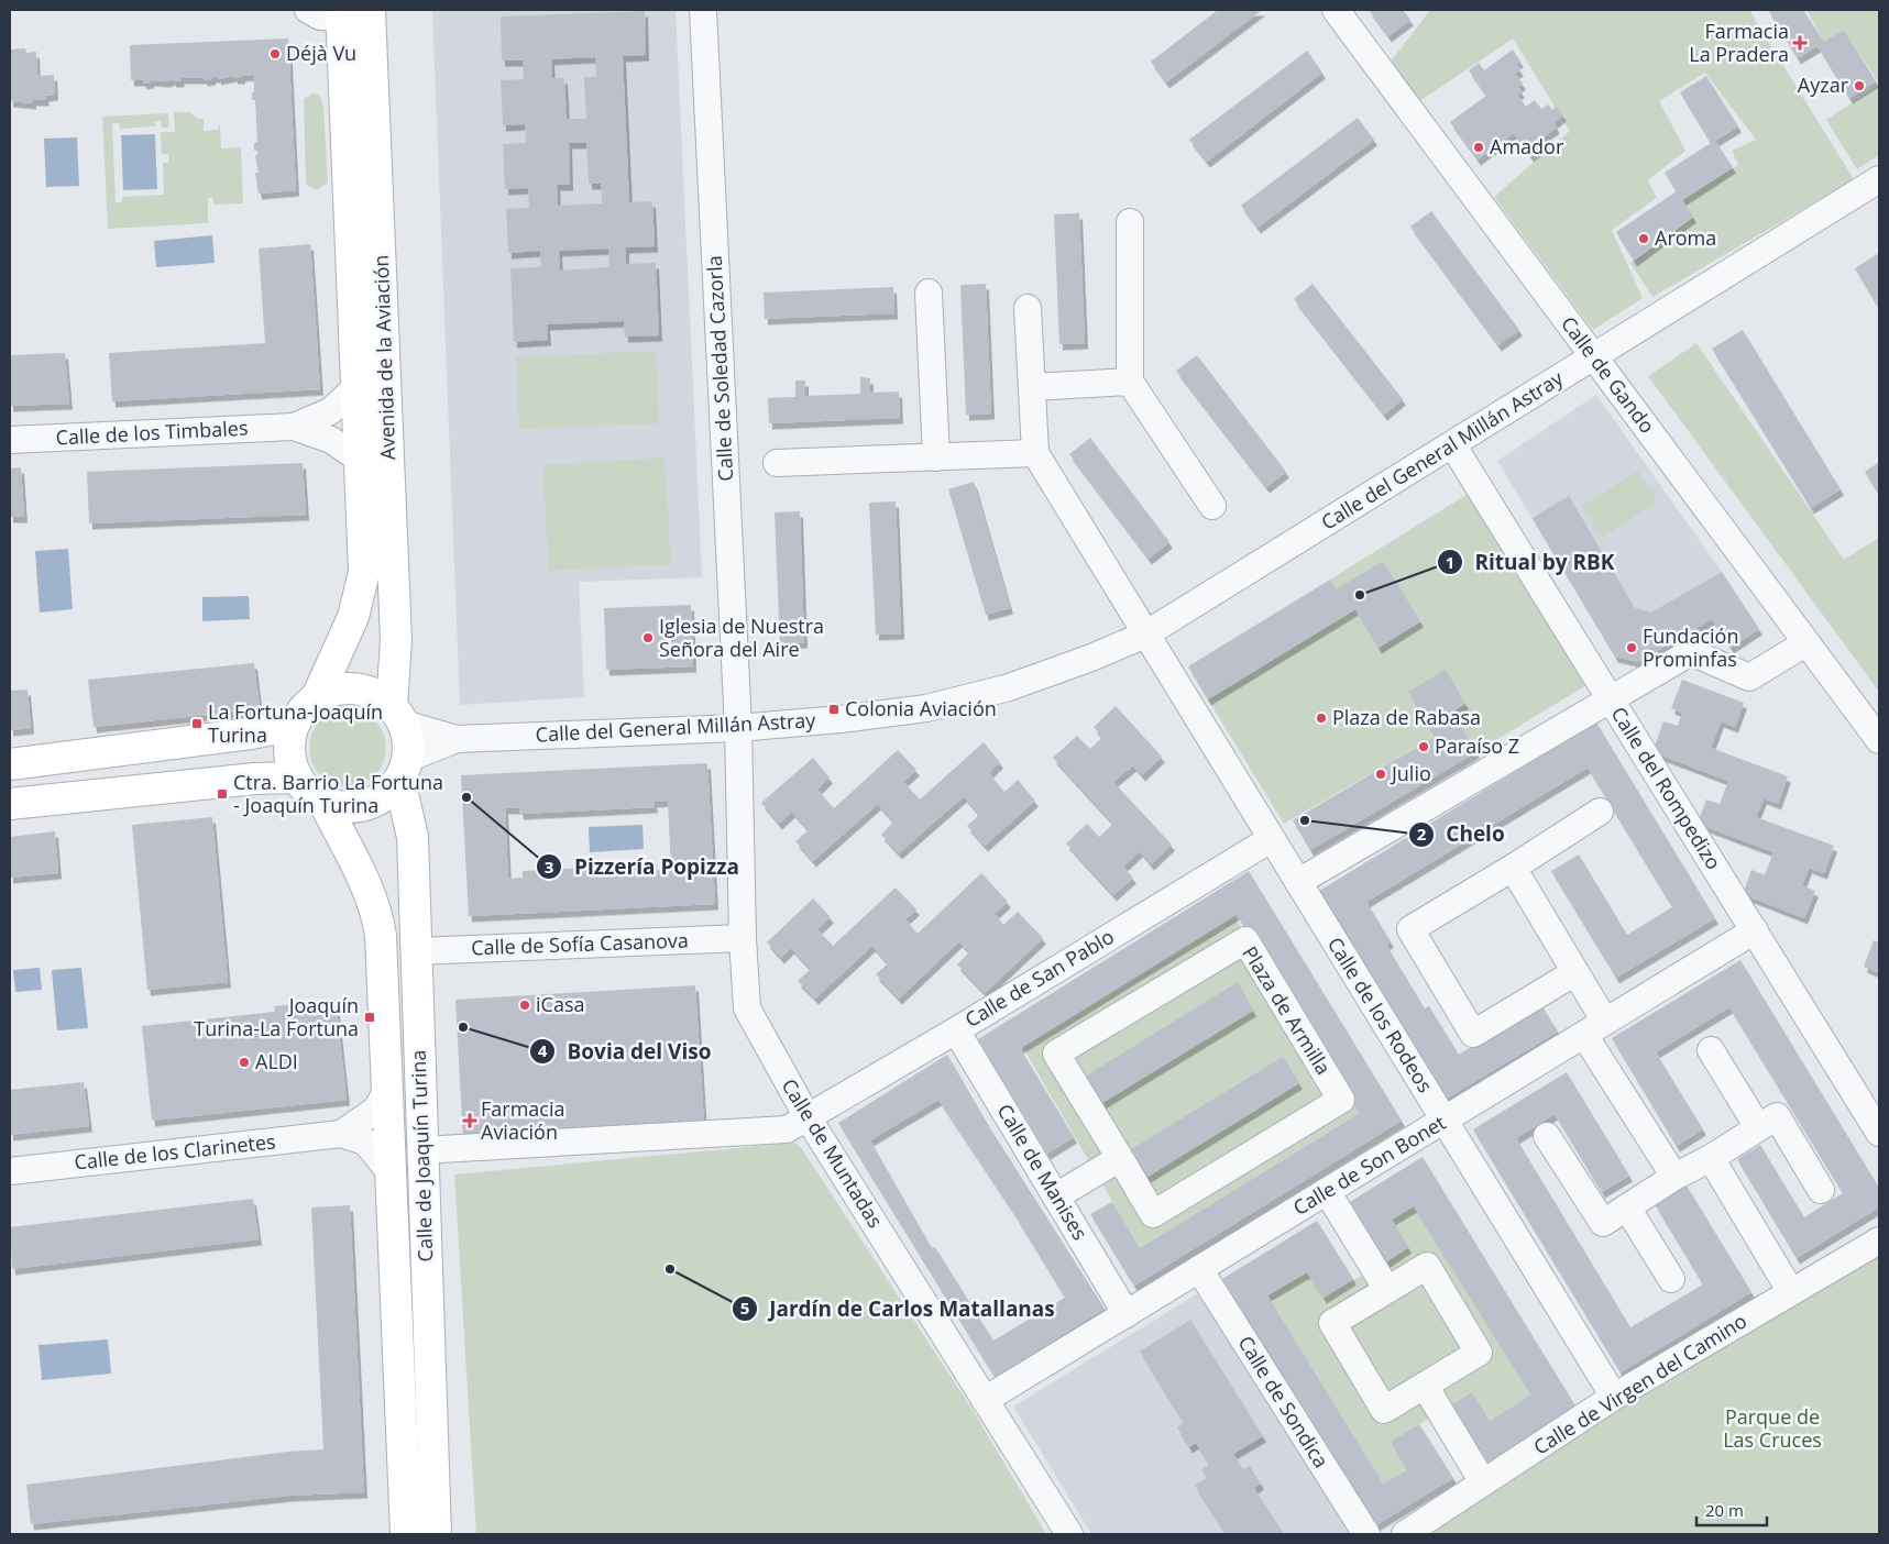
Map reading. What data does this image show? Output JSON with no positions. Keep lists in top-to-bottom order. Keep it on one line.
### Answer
{"streets":{"main road":["Avenida de la Aviación","Calle de Joaquín Turina"],"street":["Calle de Soledad Cazorla","Calle de Gando","Calle de los Timbales","Calle del General Millán Astray","Calle del Rompedizo","Calle de Sofía Casanova","Calle de San Pablo","Plaza de Armilla","Calle de los Rodeos","Calle de los Clarinetes","Calle de Muntadas","Calle de Son Bonet","Calle de Manises","Calle de Virgen del Camino","Calle de Sondica"]},"crossings":[["Avenida de la Aviación","Calle de los Timbales"],["Avenida de la Aviación","Calle del General Millán Astray"],["Avenida de la Aviación","Calle de Joaquín Turina"],["Calle de Soledad Cazorla","Calle del General Millán Astray"],["Calle de Soledad Cazorla","Calle de Muntadas"],["Calle de Gando","Calle del General Millán Astray"],["Calle del General Millán Astray","Calle del Rompedizo"],["Calle del General Millán Astray","Calle de los Rodeos"],["Calle del General Millán Astray","Calle de Muntadas"],["Calle del General Millán Astray","Calle de Joaquín Turina"],["Calle del Rompedizo","Calle de Son Bonet"],["Calle de Sofía Casanova","Calle de Muntadas"],["Calle de Sofía Casanova","Calle de Joaquín Turina"],["Calle de San Pablo","Calle de los Rodeos"],["Calle de San Pablo","Calle de Muntadas"],["Calle de San Pablo","Calle de Joaquín Turina"],["Calle de San Pablo","Calle de Manises"],["Calle de los Rodeos","Calle de Son Bonet"],["Calle de los Rodeos","Calle de Virgen del Camino"],["Calle de los Clarinetes","Calle de Joaquín Turina"],["Calle de Muntadas","Calle de Son Bonet"],["Calle de Son Bonet","Calle de Manises"],["Calle de Son Bonet","Calle de Sondica"]],"parks":["Parque de Las Cruces"],"places":{"health":["Farmacia La Pradera","Farmacia Aviación"],"other":["Déjà Vu","Ayzar","Amador","Aroma","Ritual by RBK","Iglesia de Nuestra Señora del Aire","Fundación Prominfas","Plaza de Rabasa","Paraíso Z","Julio","Pizzería Popizza","Chelo","iCasa","Bovia del Viso","ALDI","Jardín de Carlos Matallanas"],"transit":["Colonia Aviación","La Fortuna-Joaquín Turina","Ctra. Barrio La Fortuna - Joaquín Turina","Joaquín Turina-La Fortuna"]},"scale_bar":"20 m"}
